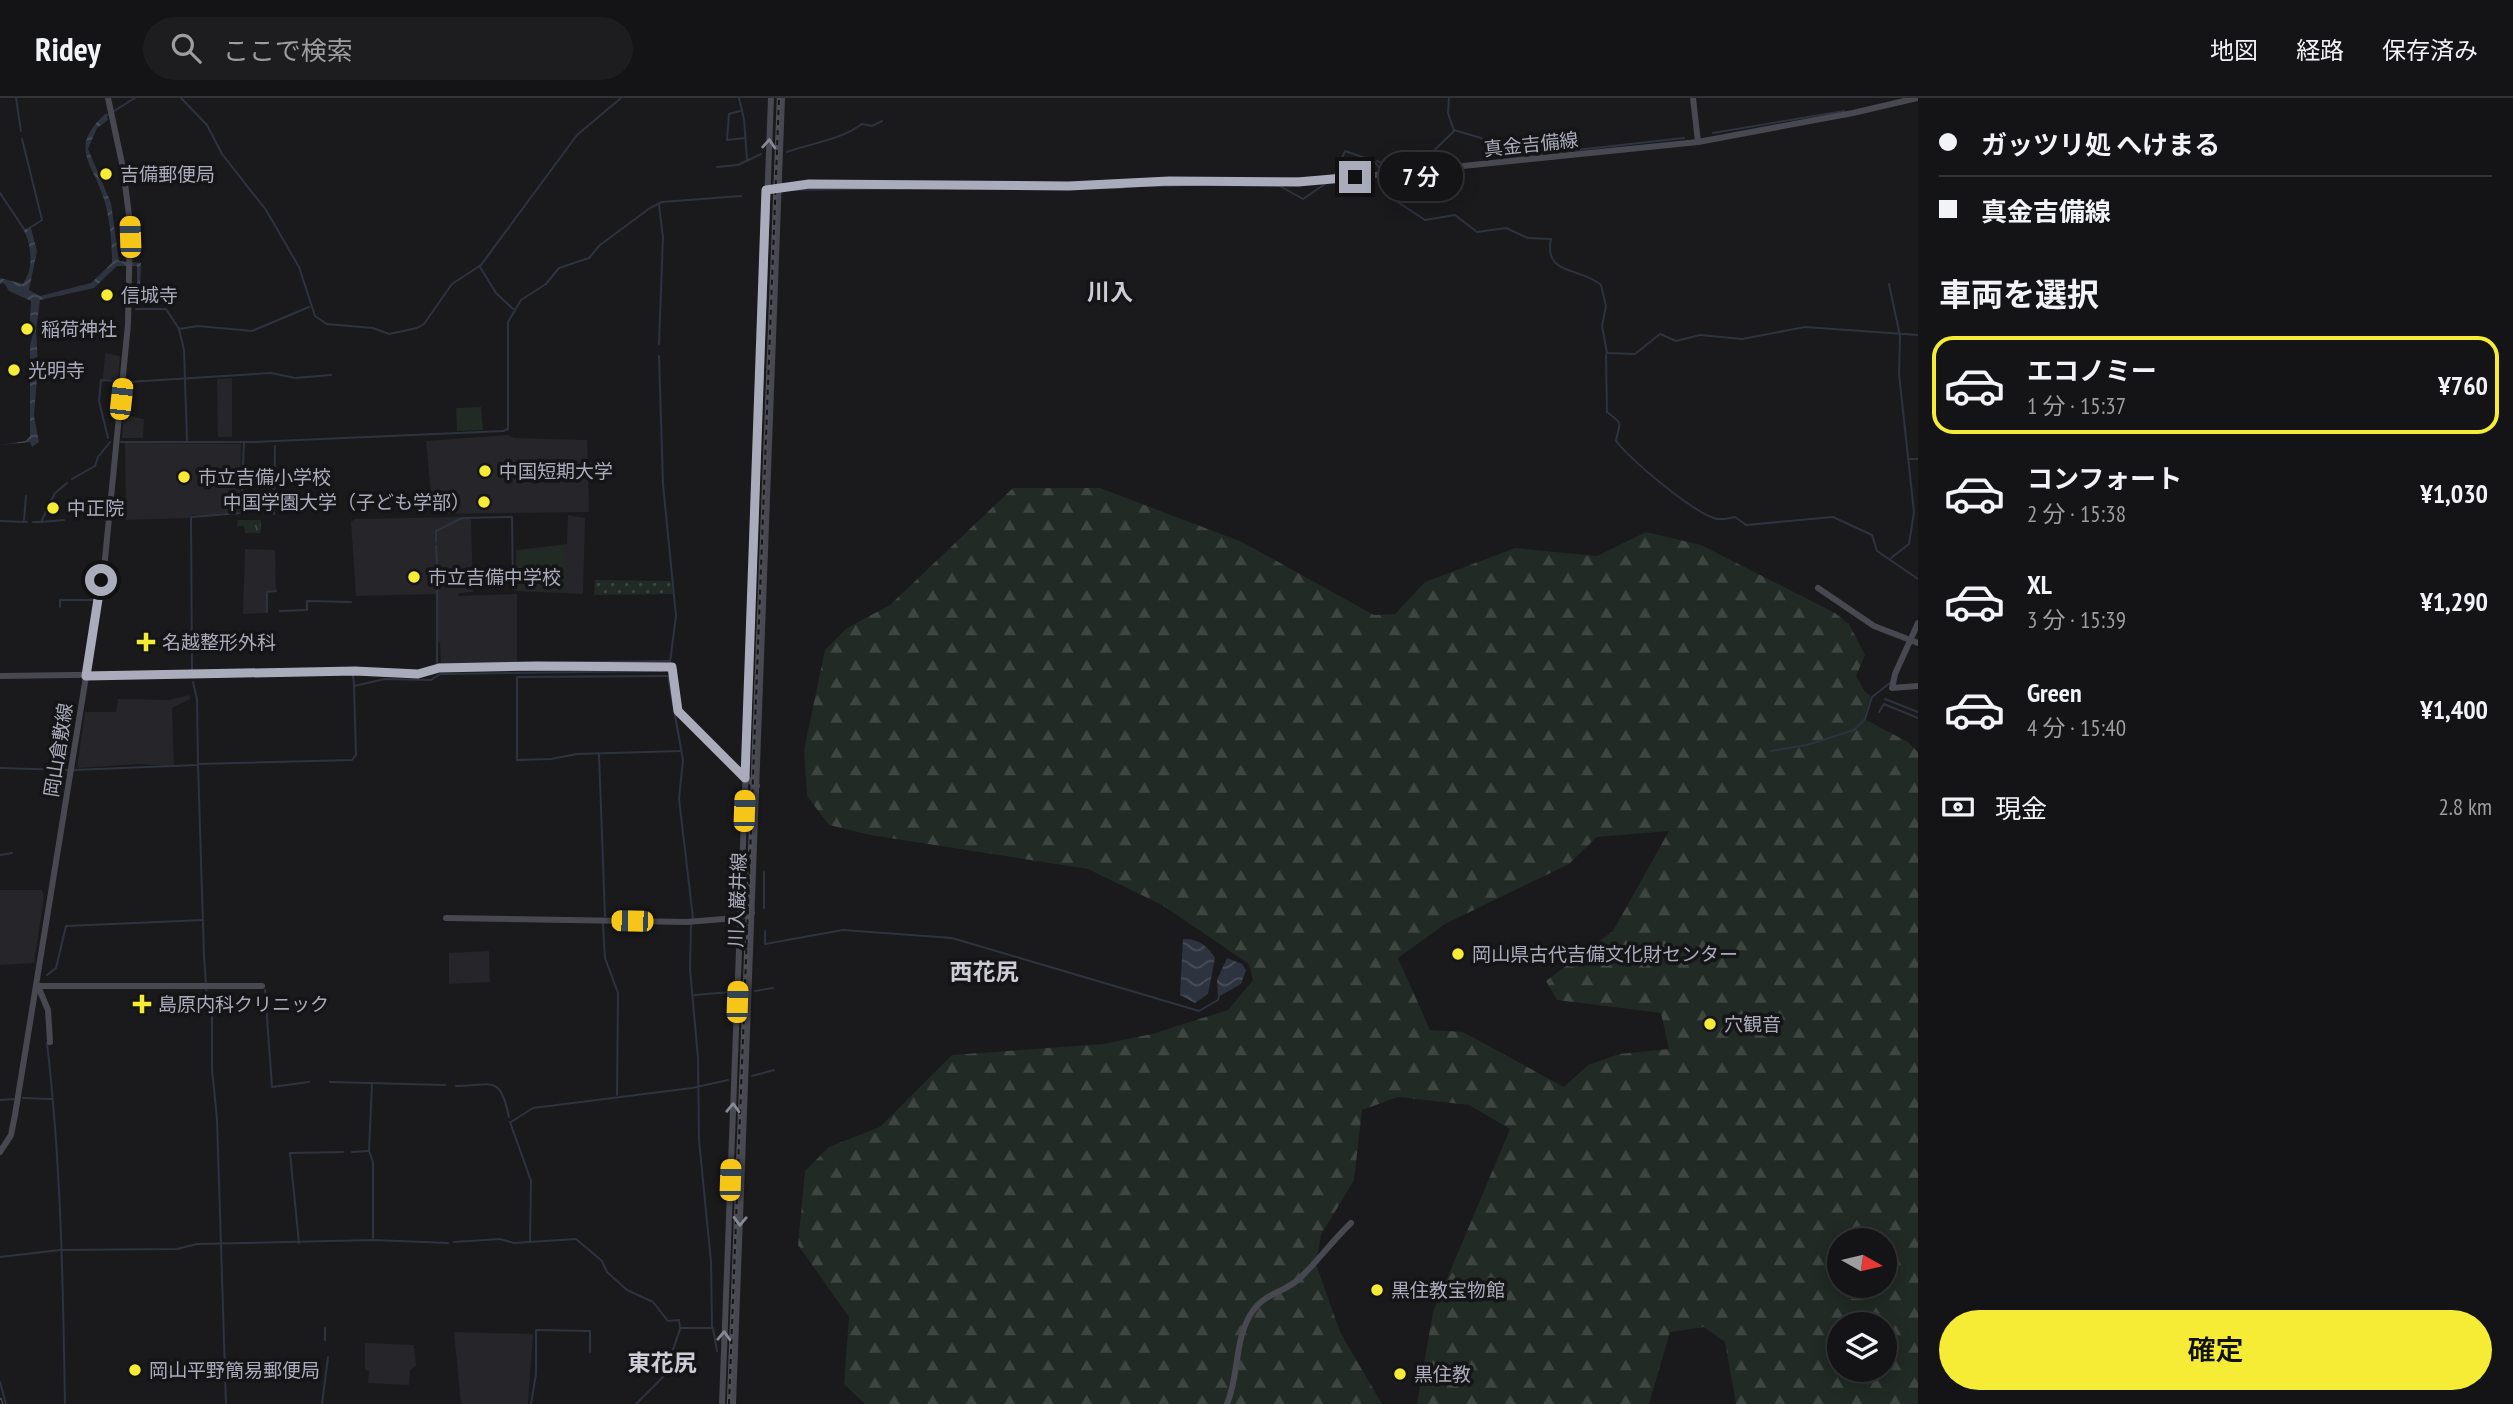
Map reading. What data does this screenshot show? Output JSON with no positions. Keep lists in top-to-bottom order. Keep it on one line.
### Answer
{"streets":{"main road":["真金吉備線","岡山倉敷線","川入巌井線"]},"crossings":[["真金吉備線","川入巌井線"]],"districts":["川入","西花尻","東花尻"],"places":{"other":["吉備郵便局","信城寺","稲荷神社","光明寺","中国短期大学","市立吉備小学校","中国学園大学（子ども学部）","中正院","市立吉備中学校","岡山県古代吉備文化財センター","穴観音","黒住教宝物館","岡山平野簡易郵便局","黒住教"],"health":["名越整形外科","島原内科クリニック"]},"north":"right","page":{"header":"Ridey","search":"ここで検索","nav":["地図","経路","保存済み"],"banner":["ガッツリ処 へけまる","真金吉備線"],"bubble":"7 分","heading":"車両を選択","list":[{"name":"エコノミー","note":"1 分 · 15:37","value":"¥760"},{"name":"コンフォート","note":"2 分 · 15:38","value":"¥1,030"},{"name":"XL","note":"3 分 · 15:39","value":"¥1,290"},{"name":"Green","note":"4 分 · 15:40","value":"¥1,400"}],"pay":["現金","2.8 km"],"buttons":"確定"}}
